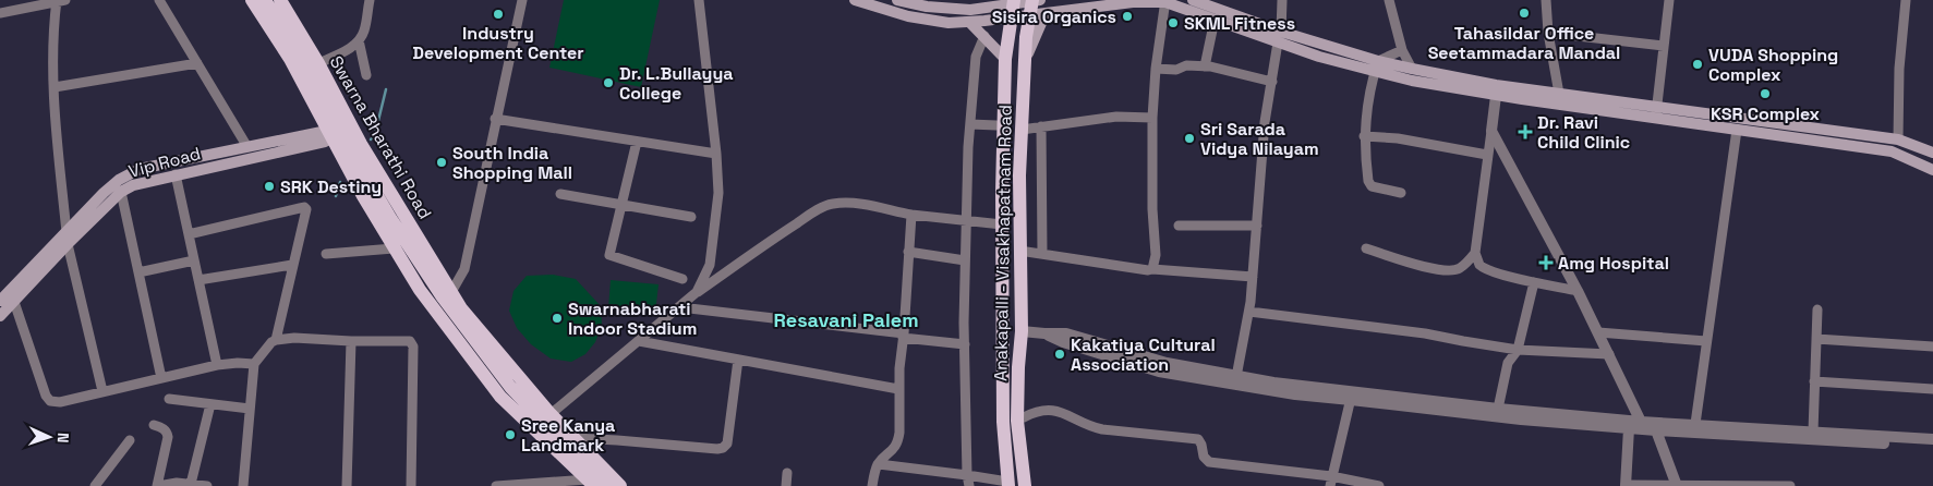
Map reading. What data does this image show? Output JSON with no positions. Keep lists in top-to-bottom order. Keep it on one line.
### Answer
{"streets":{"main road":["Swarna Bharathi Road","Vip Road","Anakapalli - Visakhapatnam Road"]},"crossings":[["Swarna Bharathi Road","Vip Road"]],"districts":["Resavani Palem"],"places":{"other":["Tahasildar Office Seetammadara Mandal","Industry Development Center","Sisira Organics","SKML Fitness","VUDA Shopping Complex","Dr. L.Bullayya College","KSR Complex","Sri Sarada Vidya Nilayam","South India Shopping Mall","SRK Destiny","Swarnabharati Indoor Stadium","Kakatiya Cultural Association","Sree Kanya Landmark"],"health":["Dr. Ravi Child Clinic","Amg Hospital"]},"north":"right"}
